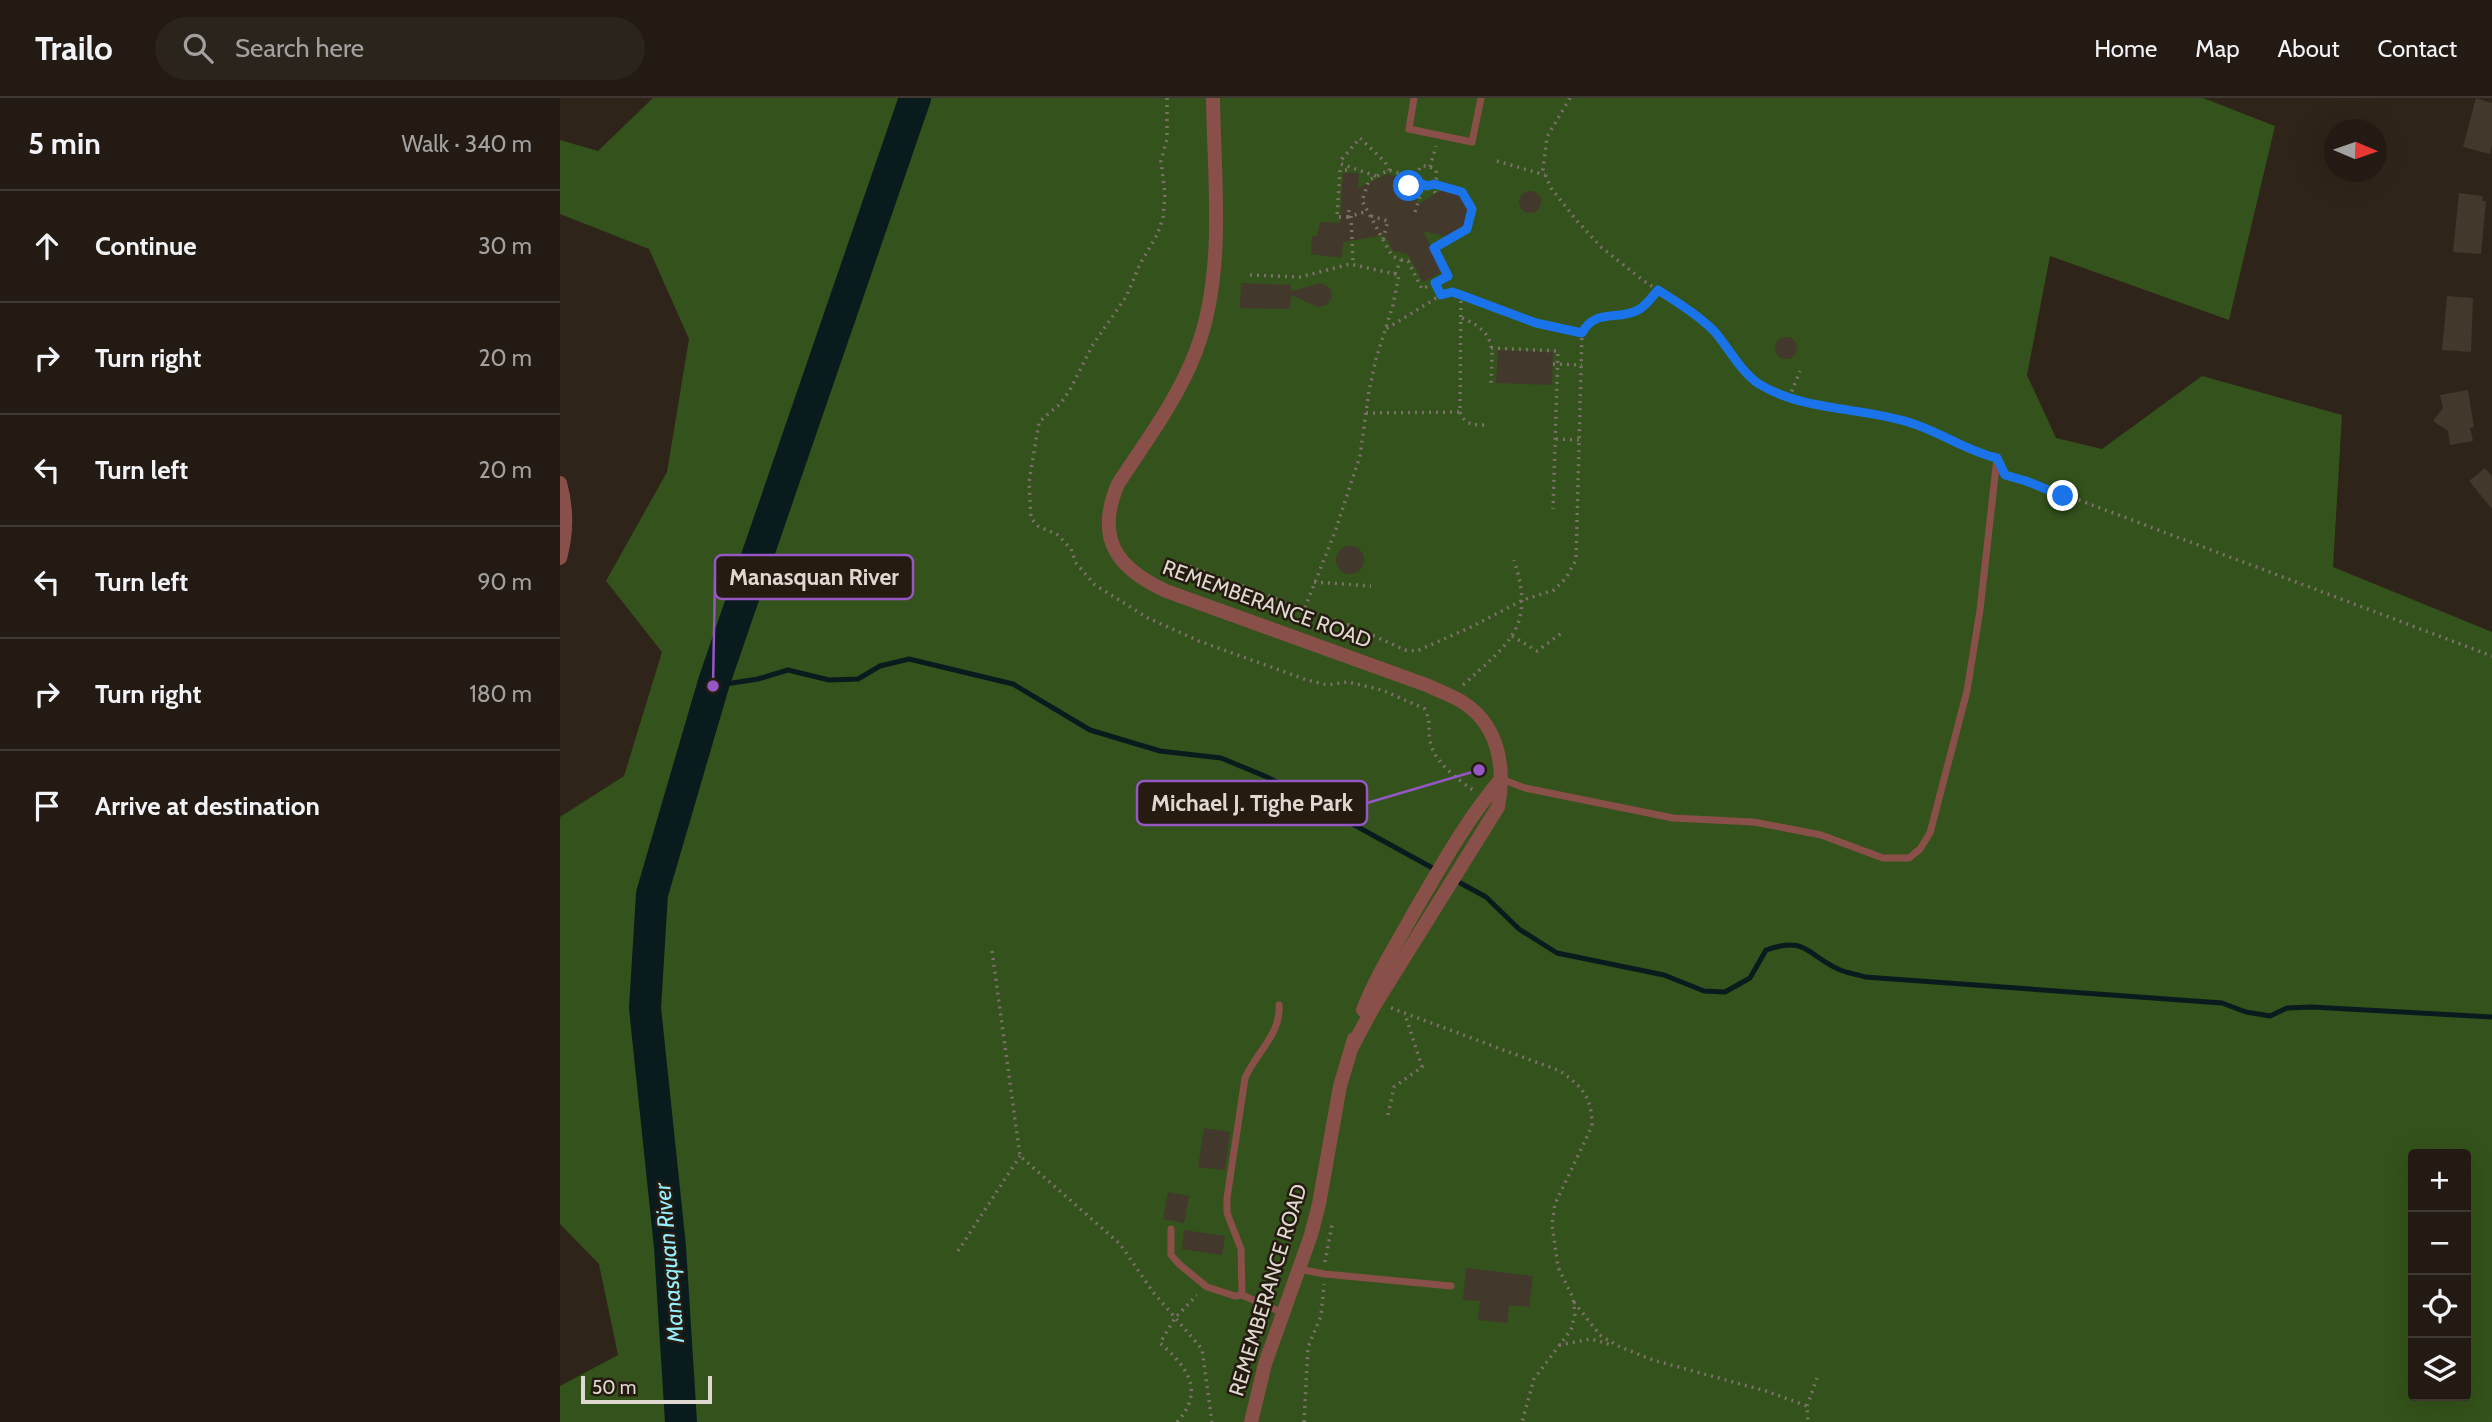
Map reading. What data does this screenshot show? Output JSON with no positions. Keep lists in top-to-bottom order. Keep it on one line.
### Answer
{"streets":{"street":["REMEMBERANCE ROAD"]},"water":["Manasquan River"],"places":["Manasquan River","Michael J. Tighe Park"],"scale_bar":"50 m","north":"right","page":{"header":"Trailo","search":"Search here","nav":["Home","Map","About","Contact"],"heading":["5 min","Walk · 340 m"],"list":[["Continue","30 m"],["Turn right","20 m"],["Turn left","20 m"],["Turn left","90 m"],["Turn right","180 m"],"Arrive at destination"],"map_buttons":["+","−"],"scale":"50 m"}}
